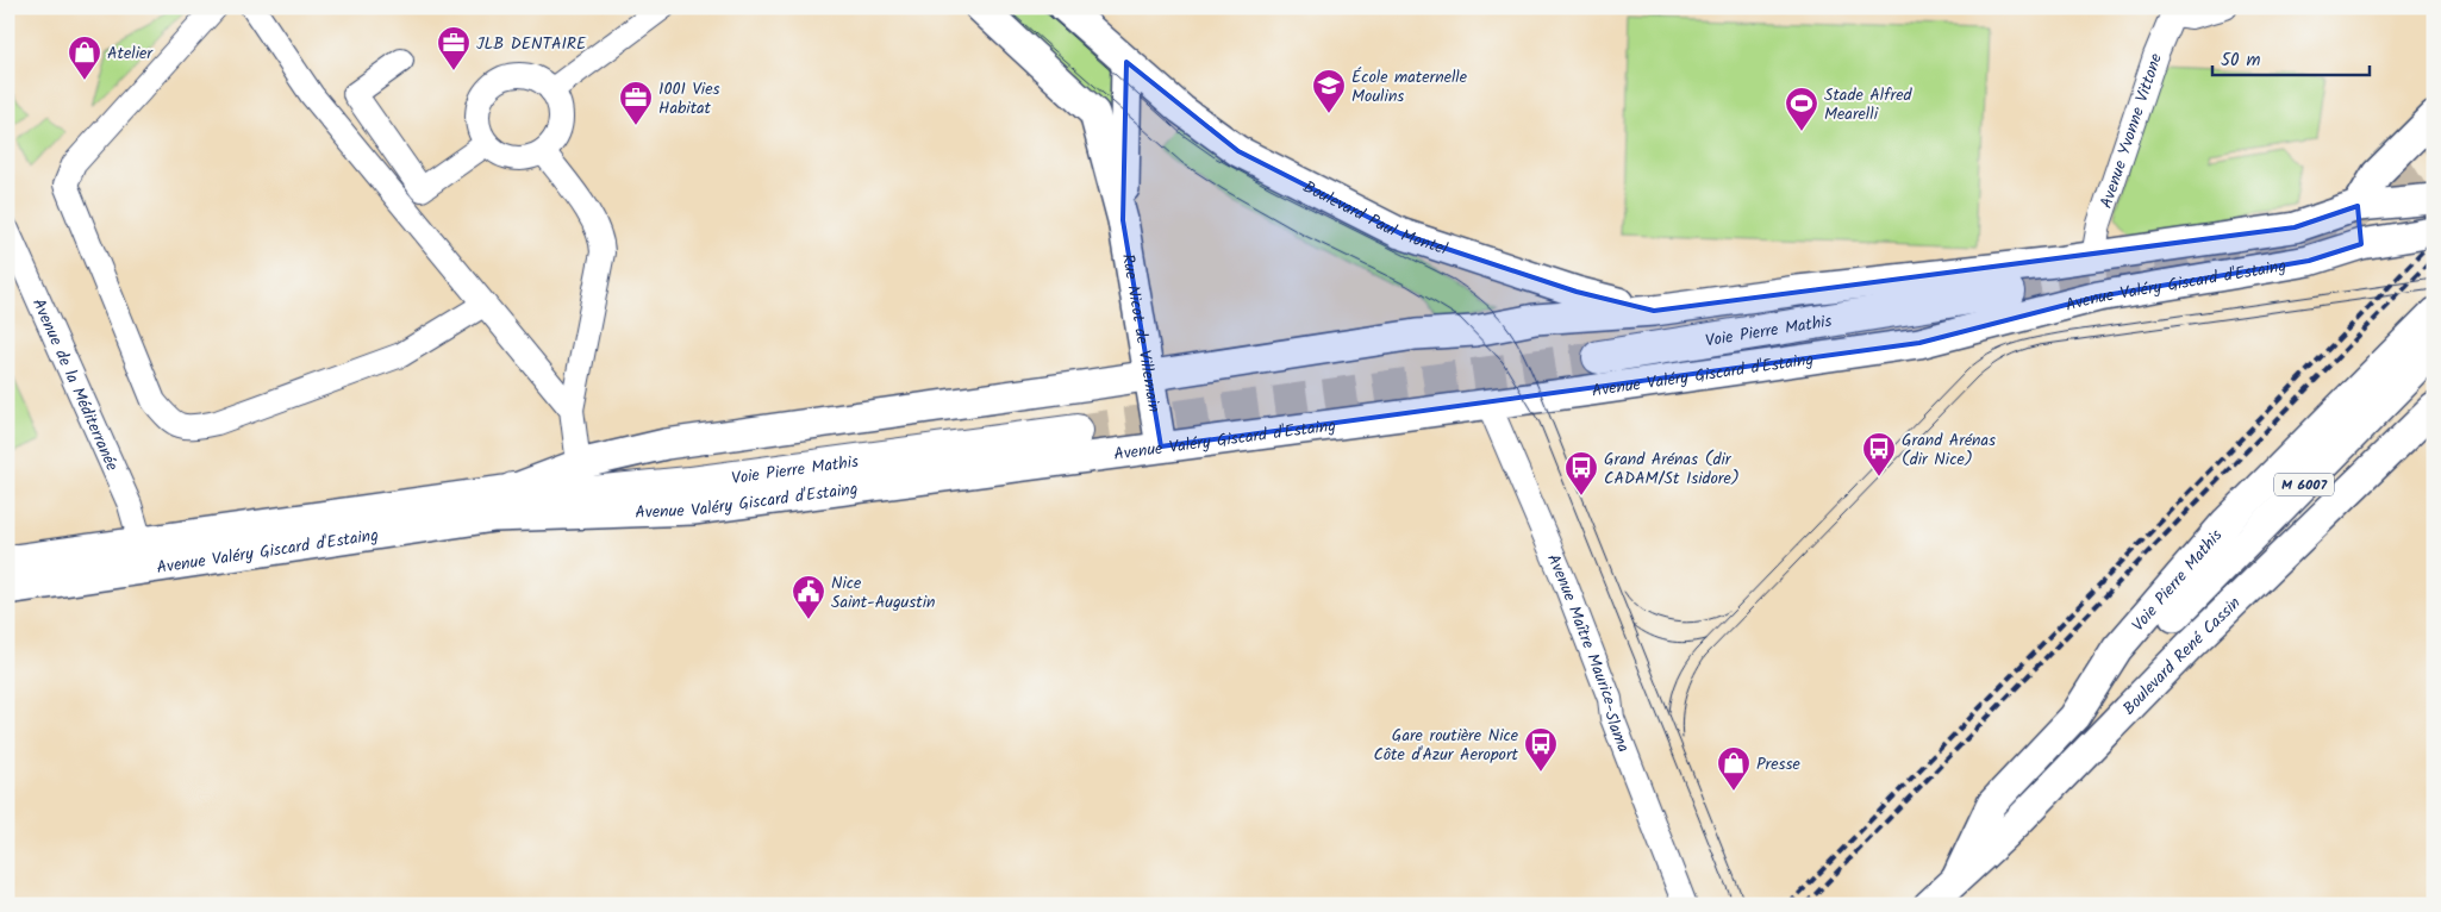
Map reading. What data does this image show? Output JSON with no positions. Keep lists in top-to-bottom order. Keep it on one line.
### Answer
{"streets":{"highway":["Voie Pierre Mathis"],"main road":["Boulevard Paul Montel","Avenue Valéry Giscard d'Estaing","Rue Nicot de Villemain","M 6007","Boulevard René Cassin"],"street":["Avenue Yvonne Vittone","Avenue de la Méditerranée","Avenue Maître Maurice-Slama"]},"crossings":[["Avenue Yvonne Vittone","Avenue Valéry Giscard d'Estaing"],["Boulevard Paul Montel","Avenue Valéry Giscard d'Estaing"],["Avenue Valéry Giscard d'Estaing","Voie Pierre Mathis"],["Avenue Valéry Giscard d'Estaing","Rue Nicot de Villemain"],["Avenue Valéry Giscard d'Estaing","Avenue de la Méditerranée"],["Avenue Valéry Giscard d'Estaing","Avenue Maître Maurice-Slama"],["Voie Pierre Mathis","Boulevard René Cassin"]],"places":{"office":["JLB DENTAIRE","1001 Vies Habitat"],"shop":["Atelier","Presse"],"school or university":["École maternelle Moulins"],"sports":["Stade Alfred Mearelli"],"bus stop":["Grand Arénas (dir Nice)","Grand Arénas (dir CADAM/St Isidore)","Gare routière Nice Côte d'Azur Aeroport"],"public building":["Nice Saint-Augustin"]},"scale_bar":"50 m"}
